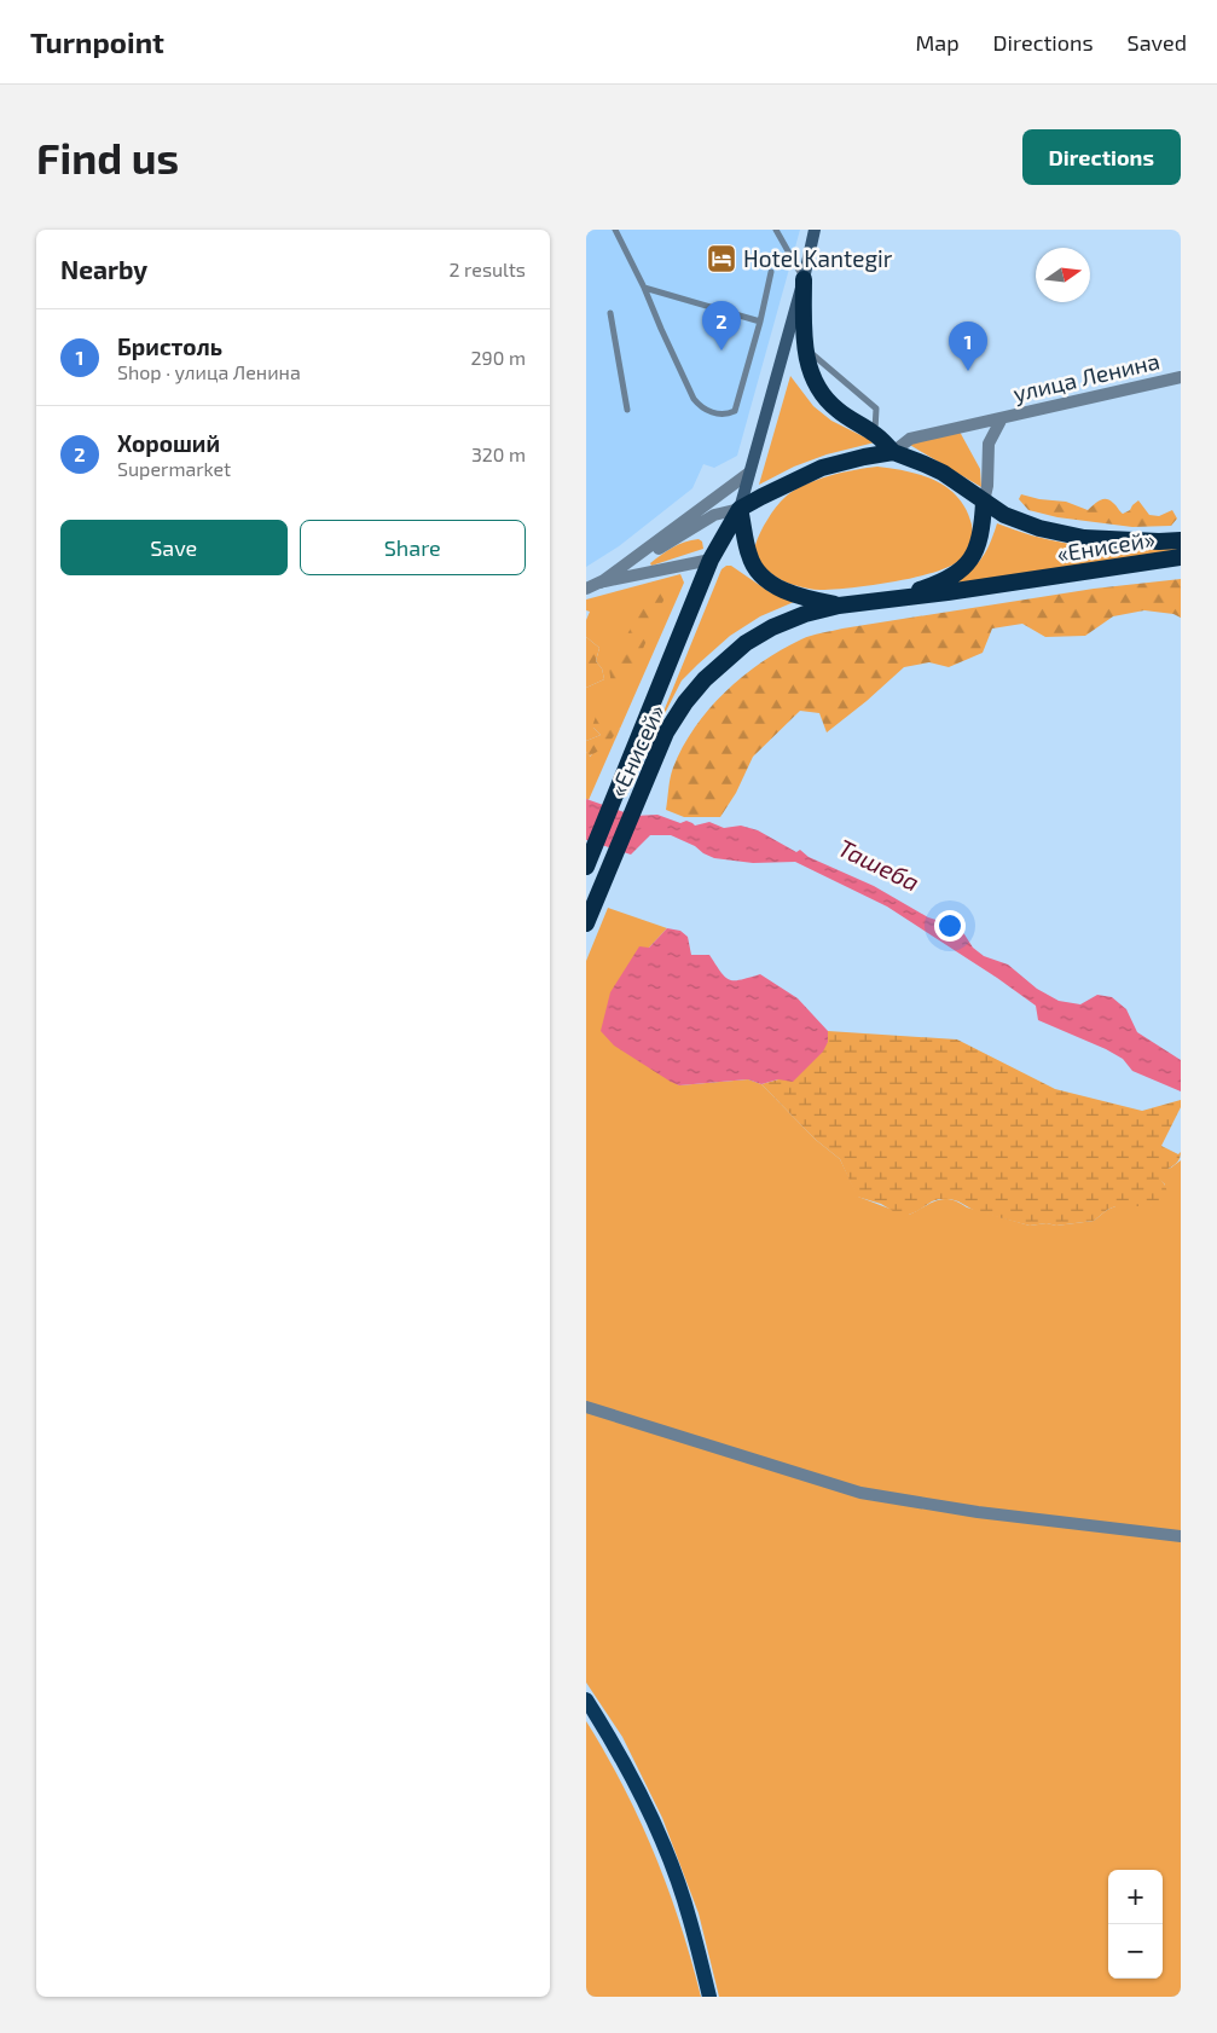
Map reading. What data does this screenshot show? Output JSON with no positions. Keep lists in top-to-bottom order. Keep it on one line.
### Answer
{"streets":{"highway":["«Енисей»"],"street":["улица Ленина"]},"crossings":[["улица Ленина","«Енисей»"]],"water":["Ташеба"],"places":{"hotel":["Hotel Kantegir"]},"north":"right","page":{"header":"Turnpoint","nav":["Map","Directions","Saved"],"buttons":["Directions",["Save","Share"]],"title":"Find us","heading":["Nearby","2 results"],"pins":["2","1"],"list":[{"mark":"1","name":"Бристоль","note":"Shop · улица Ленина","value":"290 m"},{"mark":"2","name":"Хороший","note":"Supermarket","value":"320 m"}],"map_buttons":["+","−"]}}
